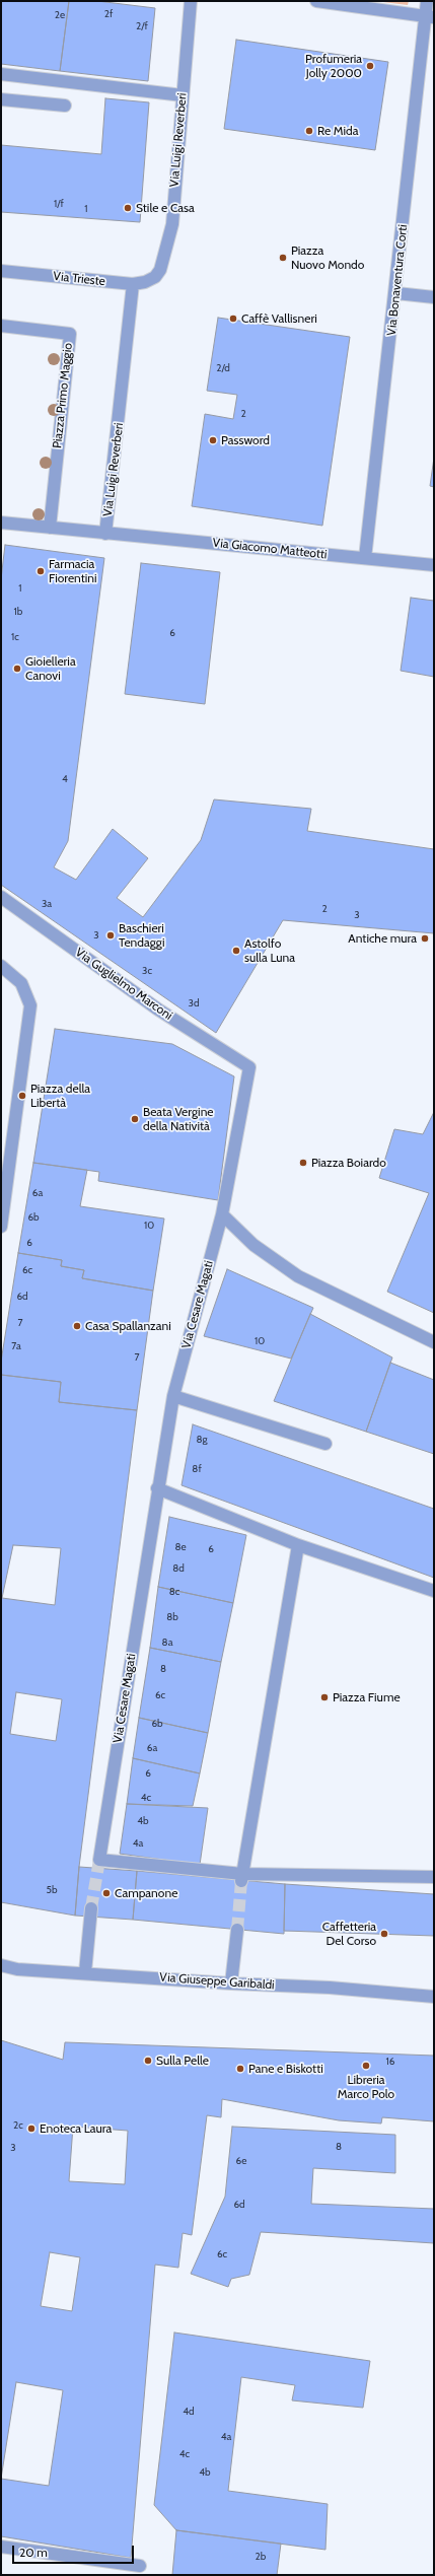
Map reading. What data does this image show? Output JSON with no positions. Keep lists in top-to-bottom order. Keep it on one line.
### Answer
{"streets":{"street":["Via Luigi Reverberi","Via Trieste","Via Bonaventura Corti","Piazza Primo Maggio","Via Giacomo Matteotti","Via Guglielmo Marconi","Via Cesare Magati","Via Giuseppe Garibaldi"]},"crossings":[["Via Luigi Reverberi","Via Trieste"],["Via Luigi Reverberi","Via Giacomo Matteotti"],["Via Bonaventura Corti","Via Giacomo Matteotti"],["Via Guglielmo Marconi","Via Cesare Magati"]],"places":["Profumeria Jolly 2000","Re Mida","Stile e Casa","Piazza Nuovo Mondo","Caffè Vallisneri","Password","Farmacia Fiorentini","Gioielleria Canovi","Baschieri Tendaggi","Antiche mura","Astolfo sulla Luna","Piazza della Libertà","Beata Vergine della Natività","Piazza Boiardo","Casa Spallanzani","Piazza Fiume","Campanone","Caffetteria Del Corso","Sulla Pelle","Libreria Marco Polo","Pane e Biskotti","Enoteca Laura"],"house_numbers":["2f","2e","2/f","1/f","1","2/d","2","1","1b","6","1c","4","3a","2","3","3","3c","3d","6a","6b","10","6","6c","6d","7","10","7a","7","8g","8f","8e","6","8d","8c","8b","8a","8","6c","6b","6a","6","4c","4b","4a","5b","16","2c","8","3","6e","6d","6c","4d","4a","4c","4b","2b"],"scale_bar":"20 m"}
